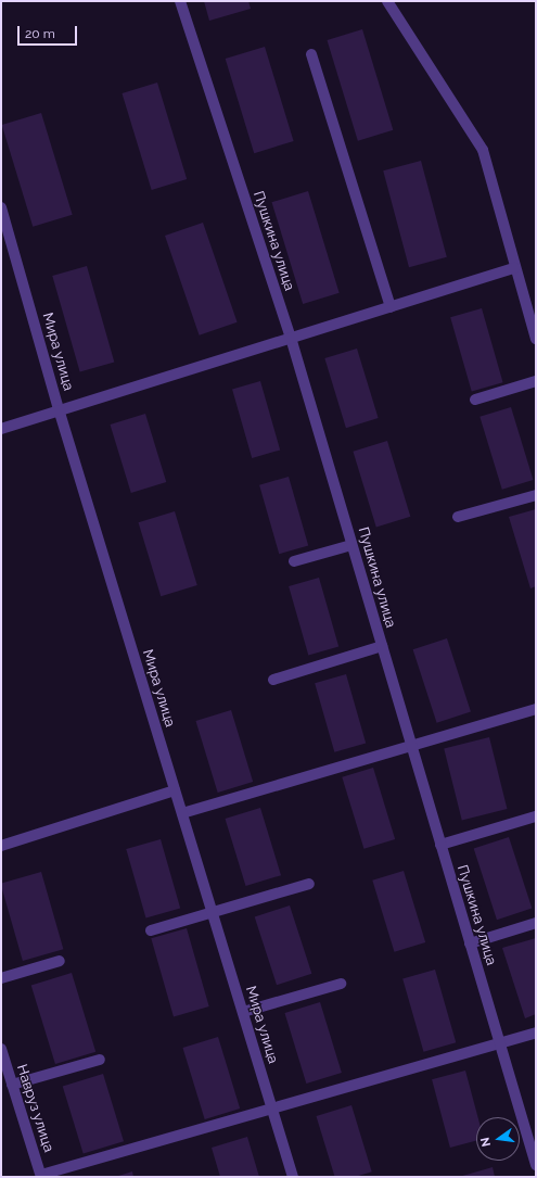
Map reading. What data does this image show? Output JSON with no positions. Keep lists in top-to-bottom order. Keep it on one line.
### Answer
{"streets":{"street":["Пушкина улица","Мира улица","Навруз улица"]},"scale_bar":"20 m","north":"left"}
